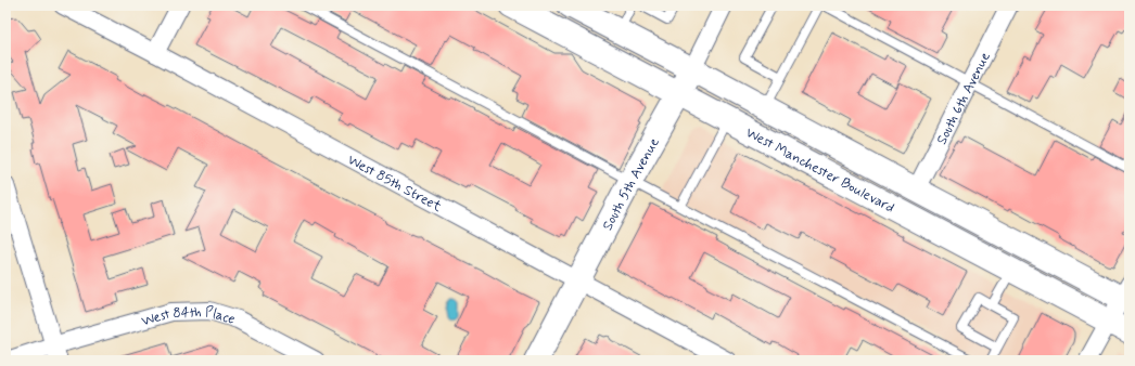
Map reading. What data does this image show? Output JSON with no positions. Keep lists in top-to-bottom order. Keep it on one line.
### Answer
{"streets":{"main road":["West Manchester Boulevard","South 5th Avenue"],"street":["South 6th Avenue","West 85th Street","West 84th Place"]},"crossings":[["South 6th Avenue","West Manchester Boulevard"],["West Manchester Boulevard","South 5th Avenue"],["West 85th Street","South 5th Avenue"]]}
